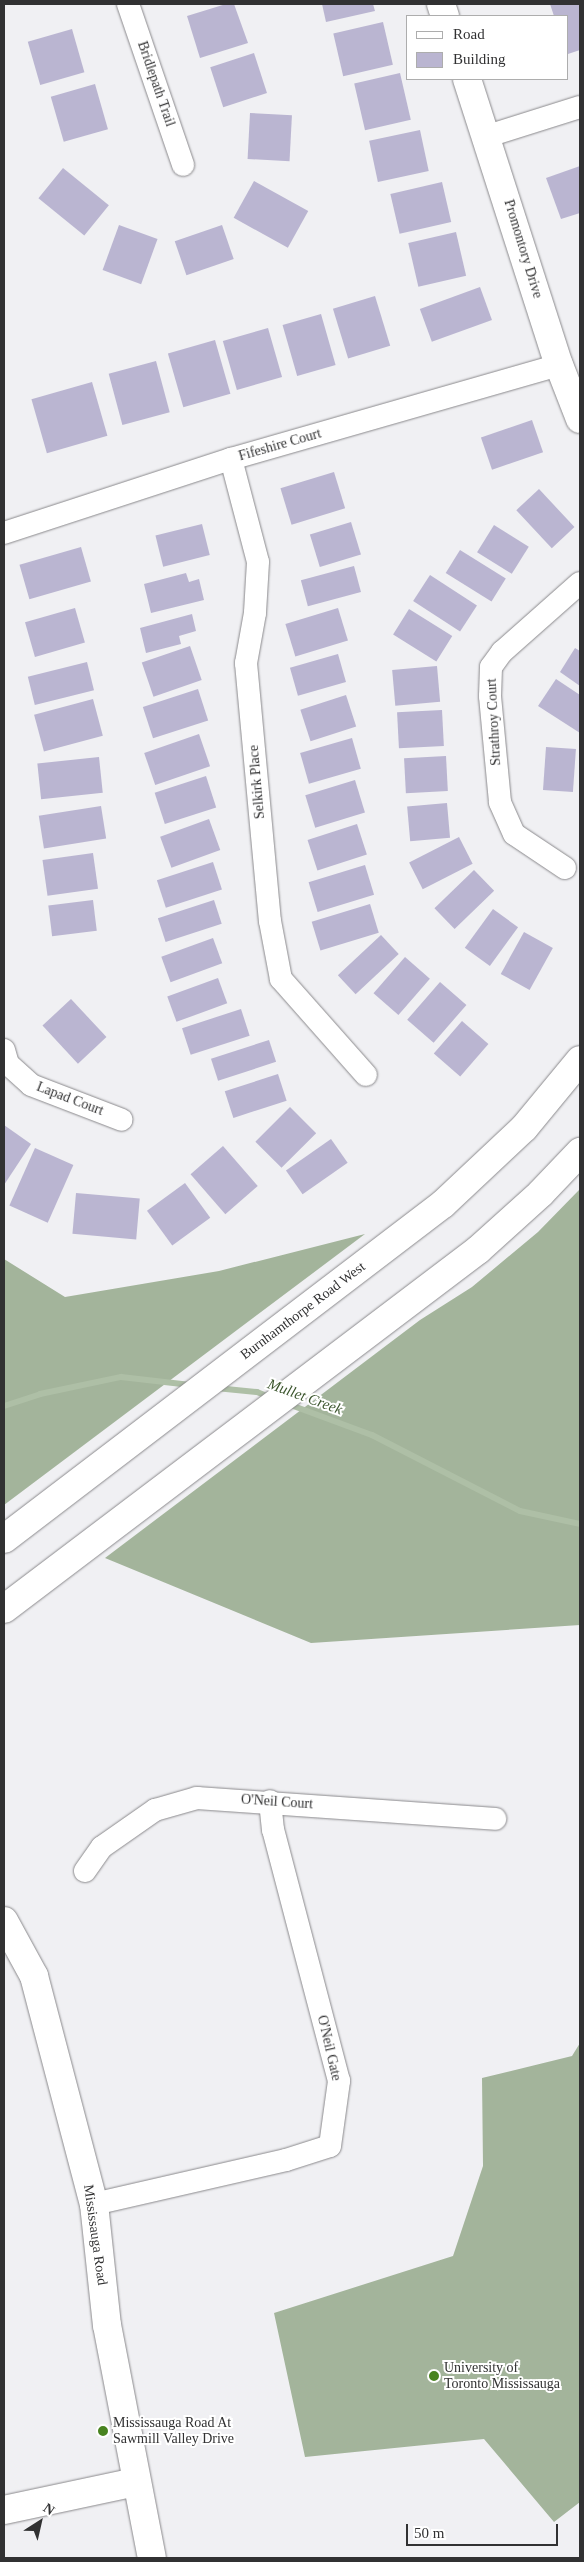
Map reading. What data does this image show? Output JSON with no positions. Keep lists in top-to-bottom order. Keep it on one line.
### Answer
{"streets":{"main road":["Promontory Drive","Burnhamthorpe Road West","Mississauga Road"],"street":["Bridlepath Trail","Fifeshire Court","Strathroy Court","Selkirk Place","Lapad Court","O'Neil Court","O'Neil Gate"]},"crossings":[["Promontory Drive","Fifeshire Court"],["Fifeshire Court","Selkirk Place"],["O'Neil Court","O'Neil Gate"],["O'Neil Gate","Mississauga Road"]],"water":["Mullet Creek"],"places":["University of Toronto Mississauga","Mississauga Road At Sawmill Valley Drive"],"legend":["Road","Building"],"scale_bar":"50 m","north":"top right"}
